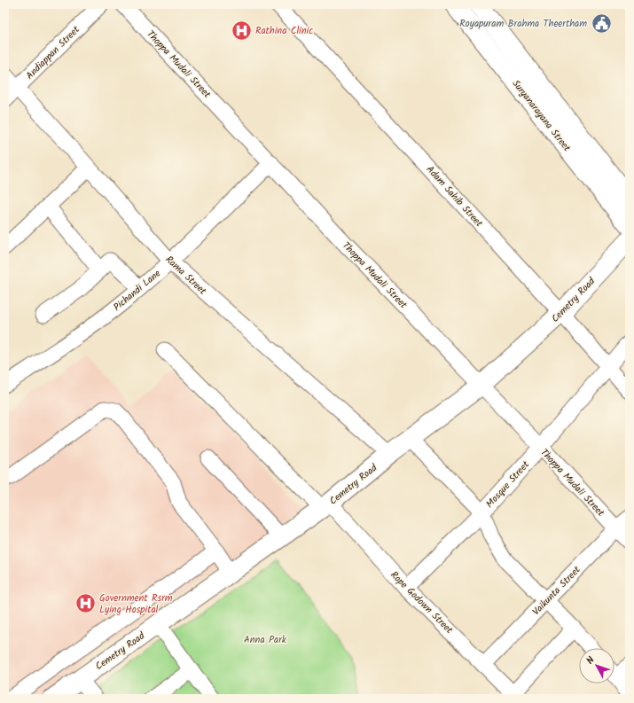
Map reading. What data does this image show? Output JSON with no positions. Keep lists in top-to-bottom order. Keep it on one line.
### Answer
{"streets":{"main road":["Suryanarayana Street","Cemetry Road"],"street":["Andiappan Street","Thoppa Mudali Street","Adam Sahib Street","Rama Street","Pichandi Lane","Mosque Street","Vaikunta Street","Rope Godown Street"]},"crossings":[["Andiappan Street","Rama Street"],["Thoppa Mudali Street","Pichandi Lane"],["Thoppa Mudali Street","Cemetry Road"],["Thoppa Mudali Street","Mosque Street"],["Thoppa Mudali Street","Vaikunta Street"],["Adam Sahib Street","Cemetry Road"],["Adam Sahib Street","Mosque Street"],["Rama Street","Pichandi Lane"],["Rama Street","Cemetry Road"],["Cemetry Road","Rope Godown Street"],["Mosque Street","Rope Godown Street"],["Vaikunta Street","Rope Godown Street"]],"parks":["Anna Park"],"places":{"public building":["Royapuram Brahma Theertham"],"hospital":["Rathina Clinic","Government Rsrm Lying Hospital"]},"north":"top left"}
